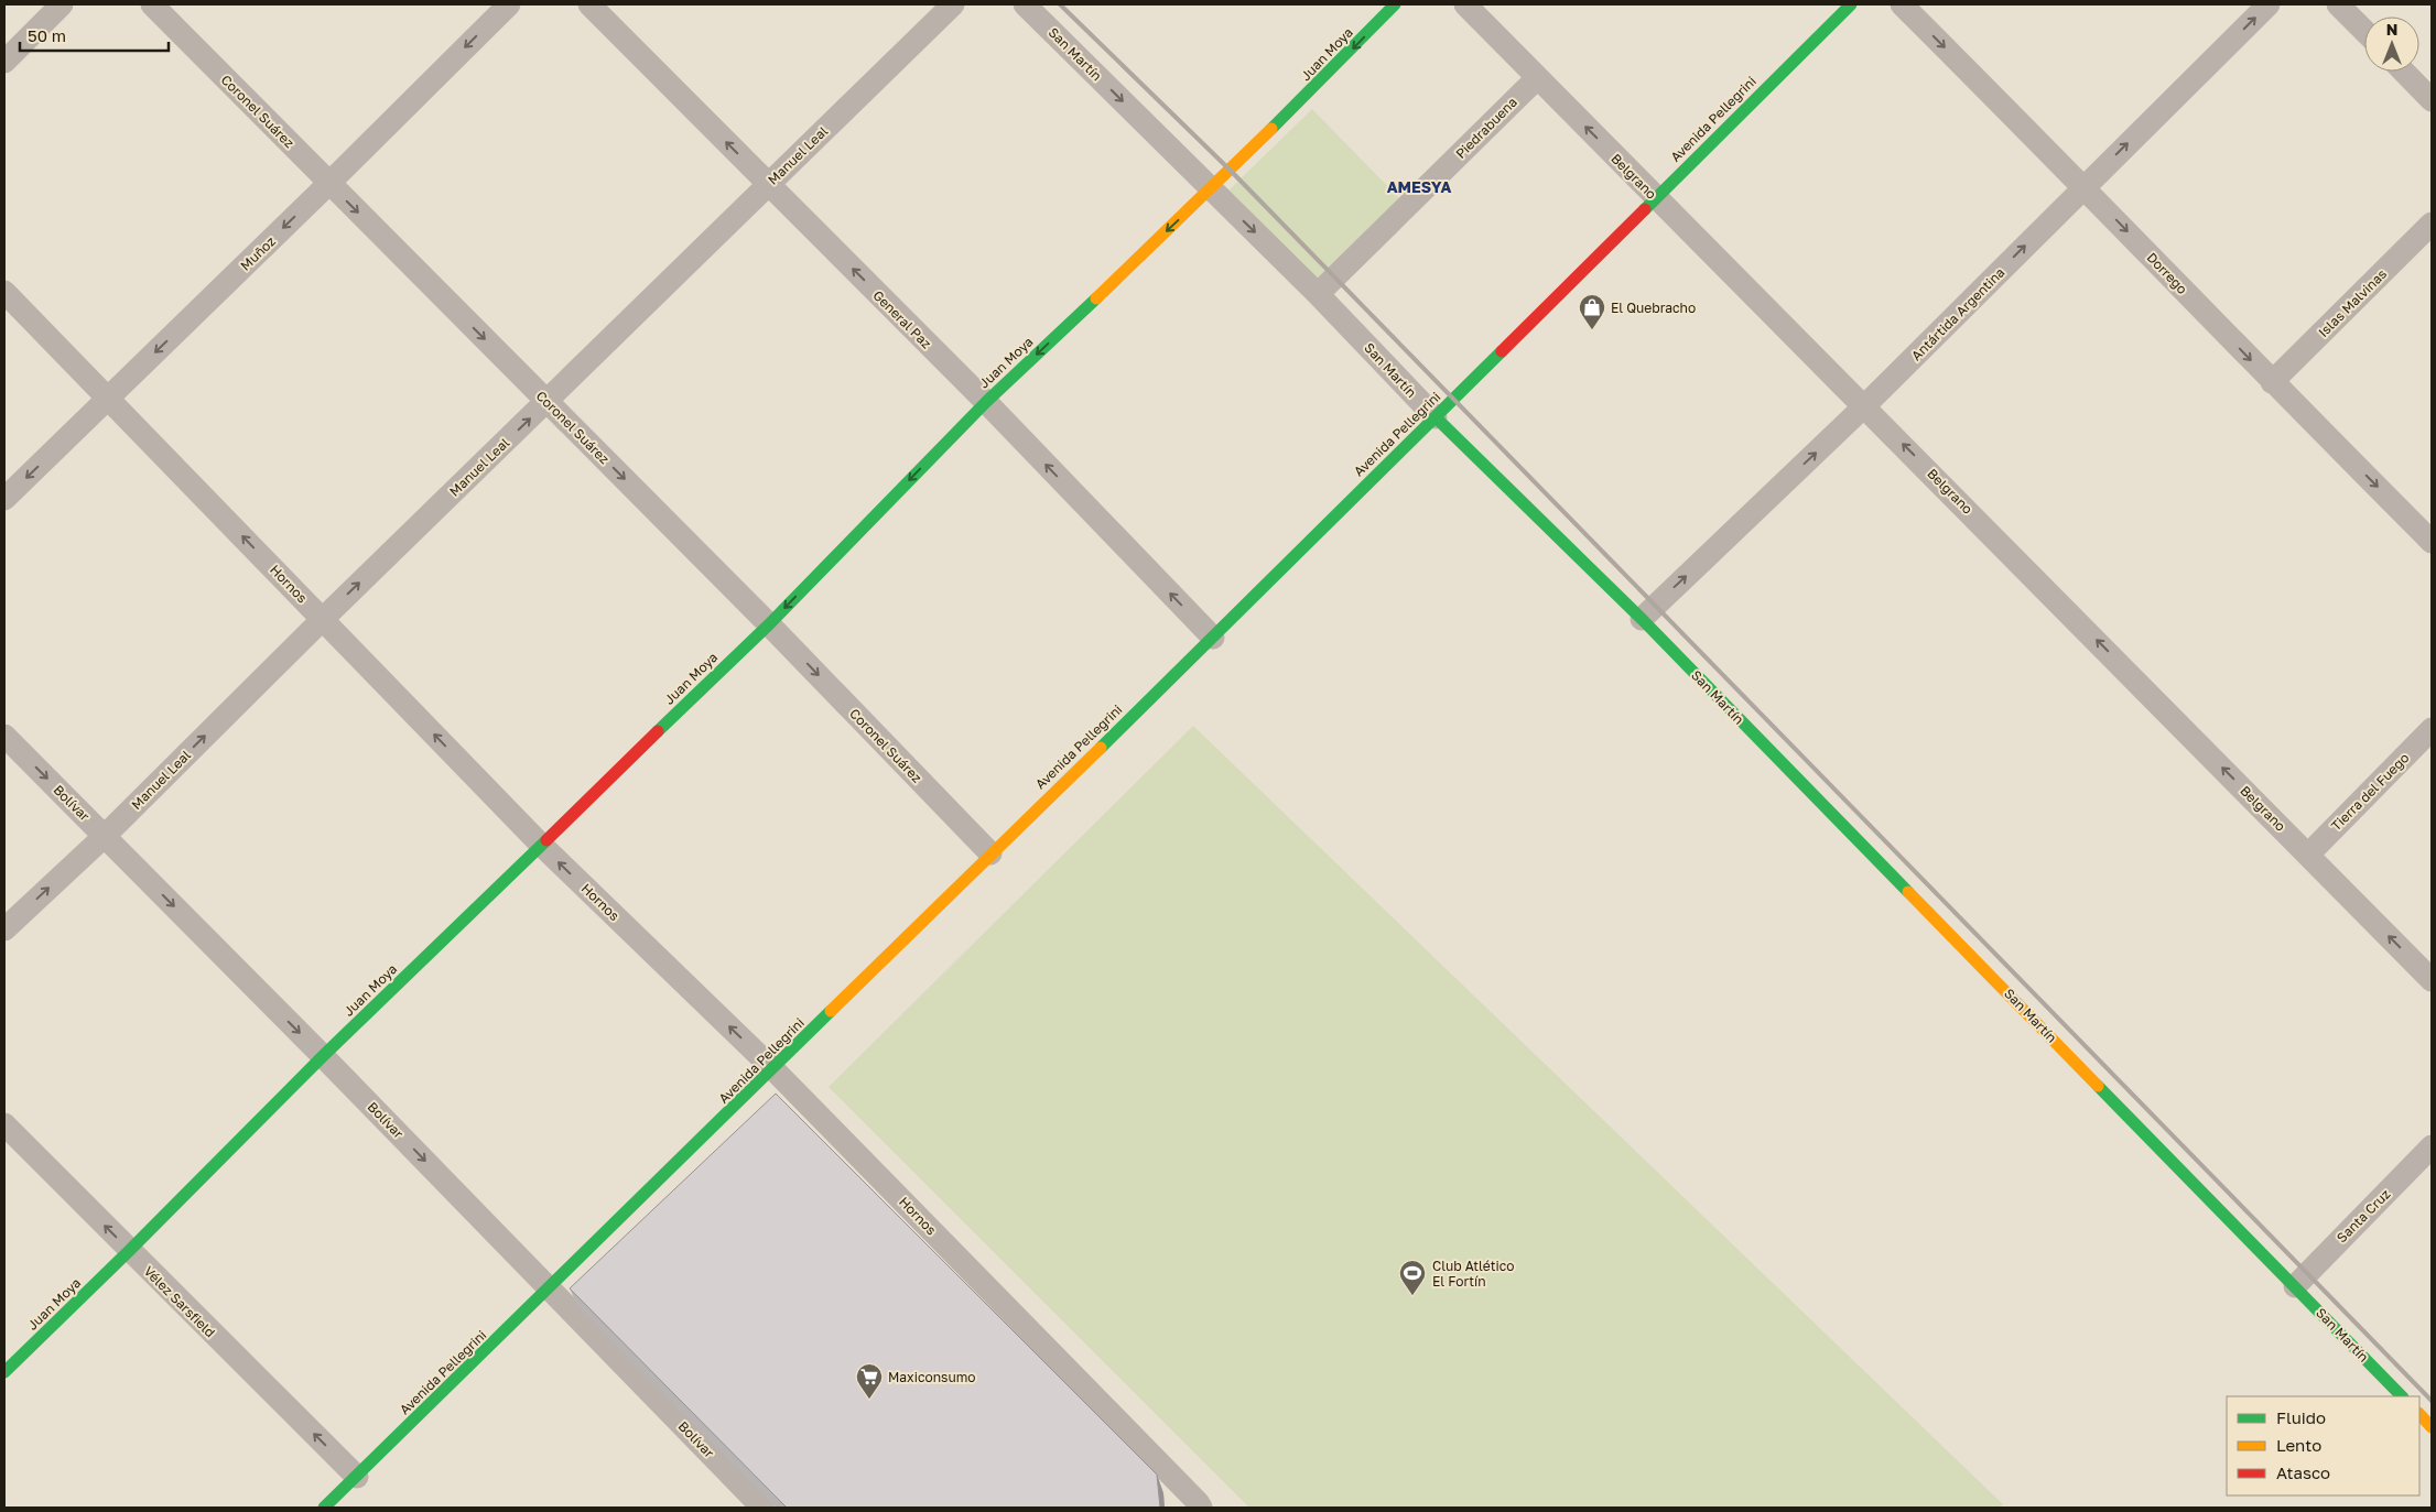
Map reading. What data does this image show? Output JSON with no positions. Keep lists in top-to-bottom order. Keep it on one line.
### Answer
{"streets":{"street":["San Martín","Juan Moya","Coronel Suárez","Avenida Pellegrini","Piedrabuena","Manuel Leal","Belgrano","Muñoz","Dorrego","Islas Malvinas","Antártida Argentina","General Paz","Hornos","Tierra del Fuego","Bolívar","Santa Cruz","Vélez Sarsfield"]},"crossings":[["San Martín","Juan Moya"],["San Martín","Avenida Pellegrini"],["San Martín","Piedrabuena"],["San Martín","Antártida Argentina"],["San Martín","Santa Cruz"],["Juan Moya","Coronel Suárez"],["Juan Moya","General Paz"],["Juan Moya","Hornos"],["Juan Moya","Bolívar"],["Juan Moya","Vélez Sarsfield"],["Coronel Suárez","Avenida Pellegrini"],["Coronel Suárez","Manuel Leal"],["Coronel Suárez","Muñoz"],["Avenida Pellegrini","Belgrano"],["Avenida Pellegrini","General Paz"],["Avenida Pellegrini","Hornos"],["Avenida Pellegrini","Bolívar"],["Avenida Pellegrini","Vélez Sarsfield"],["Piedrabuena","Belgrano"],["Manuel Leal","General Paz"],["Manuel Leal","Hornos"],["Manuel Leal","Bolívar"],["Belgrano","Antártida Argentina"],["Belgrano","Tierra del Fuego"],["Muñoz","Hornos"],["Dorrego","Islas Malvinas"],["Dorrego","Antártida Argentina"]],"one_way":["Juan Moya","Coronel Suárez","Manuel Leal","Belgrano","Muñoz","Dorrego","Antártida Argentina","General Paz","Hornos","Bolívar","Vélez Sarsfield"],"districts":["AMESYA"],"places":{"shop":["El Quebracho"],"sports":["Club Atlético El Fortín"],"supermarket":["Maxiconsumo"]},"legend":["Fluido","Lento","Atasco"],"scale_bar":"50 m","north":"top"}
